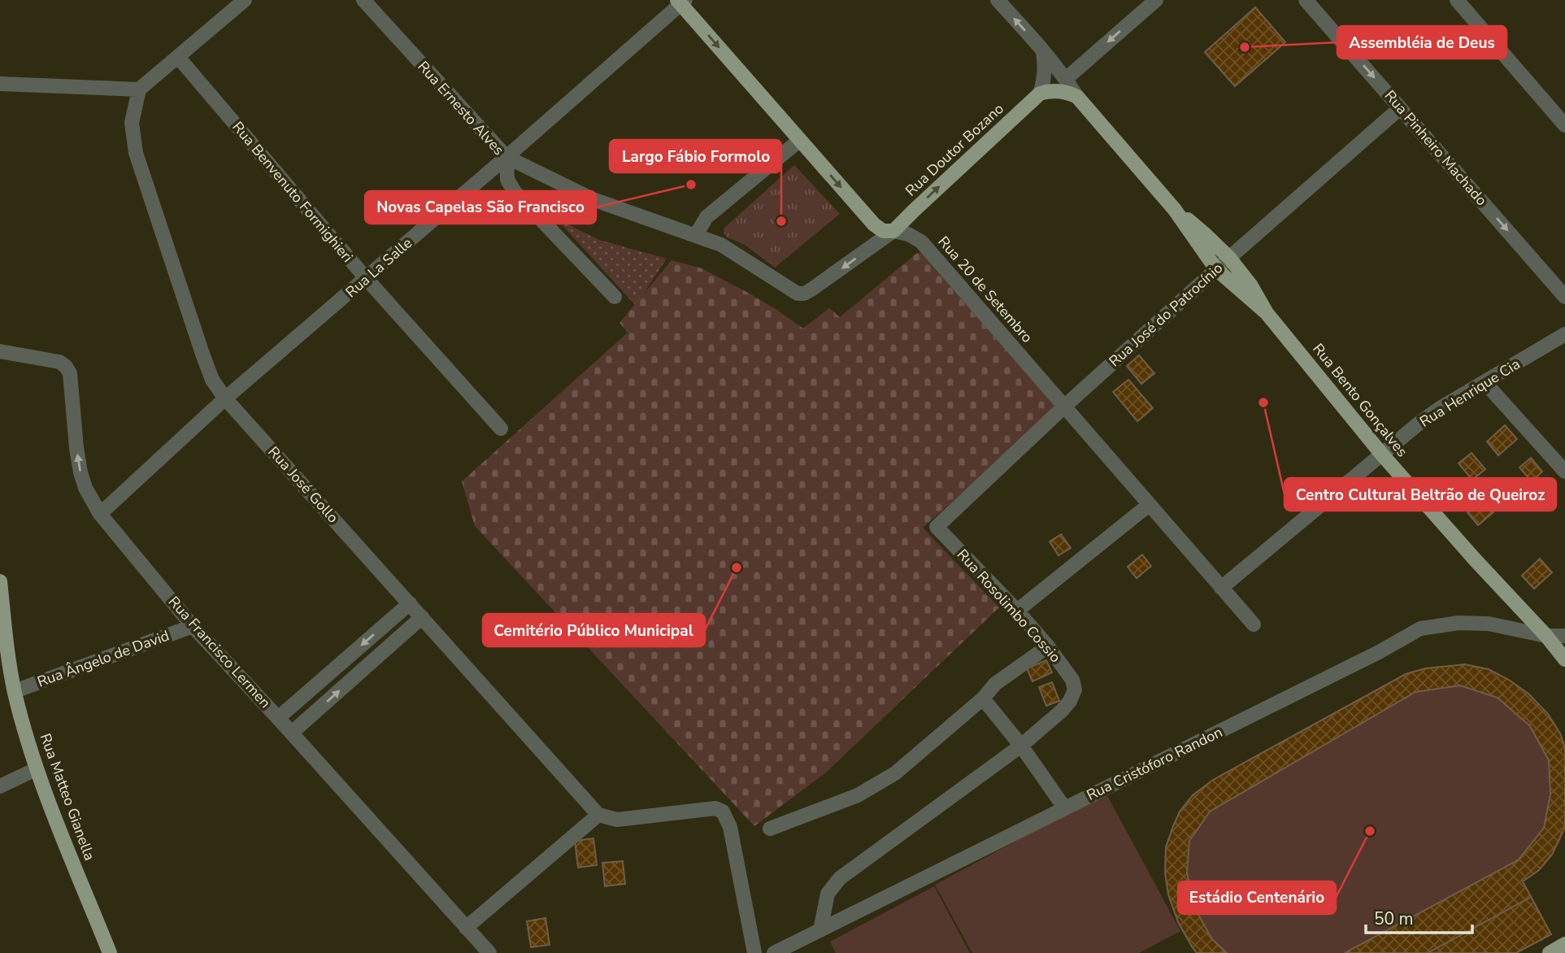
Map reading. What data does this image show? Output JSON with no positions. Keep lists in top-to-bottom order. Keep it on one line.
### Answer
{"streets":{"main road":["Rua Doutor Bozano","Rua 20 de Setembro","Rua Bento Gonçalves","Rua Matteo Gianella"],"street":["Rua Ernesto Alves","Rua Pinheiro Machado","Rua Benvenuto Formighieri","Rua La Salle","Rua José do Patrocínio","Rua Henrique Cia","Rua José Gollo","Rua Rosolimbo Cossio","Rua Francisco Lermen","Rua Ângelo de David","Rua Cristóforo Randon"]},"crossings":[["Rua Ernesto Alves","Rua La Salle"],["Rua Pinheiro Machado","Rua José do Patrocínio"],["Rua Doutor Bozano","Rua 20 de Setembro"],["Rua Benvenuto Formighieri","Rua La Salle"],["Rua La Salle","Rua 20 de Setembro"],["Rua La Salle","Rua José Gollo"],["Rua La Salle","Rua Francisco Lermen"],["Rua 20 de Setembro","Rua José do Patrocínio"],["Rua 20 de Setembro","Rua Henrique Cia"],["Rua José do Patrocínio","Rua Bento Gonçalves"],["Rua José do Patrocínio","Rua Rosolimbo Cossio"],["Rua Henrique Cia","Rua Bento Gonçalves"],["Rua Bento Gonçalves","Rua Cristóforo Randon"],["Rua Francisco Lermen","Rua Ângelo de David"],["Rua Ângelo de David","Rua Matteo Gianella"]],"one_way":["Rua Doutor Bozano","Rua 20 de Setembro"],"places":["Assembléia de Deus","Novas Capelas São Francisco","Largo Fábio Formolo","Centro Cultural Beltrão de Queiroz","Cemitério Público Municipal","Estádio Centenário"],"scale_bar":"50 m"}
